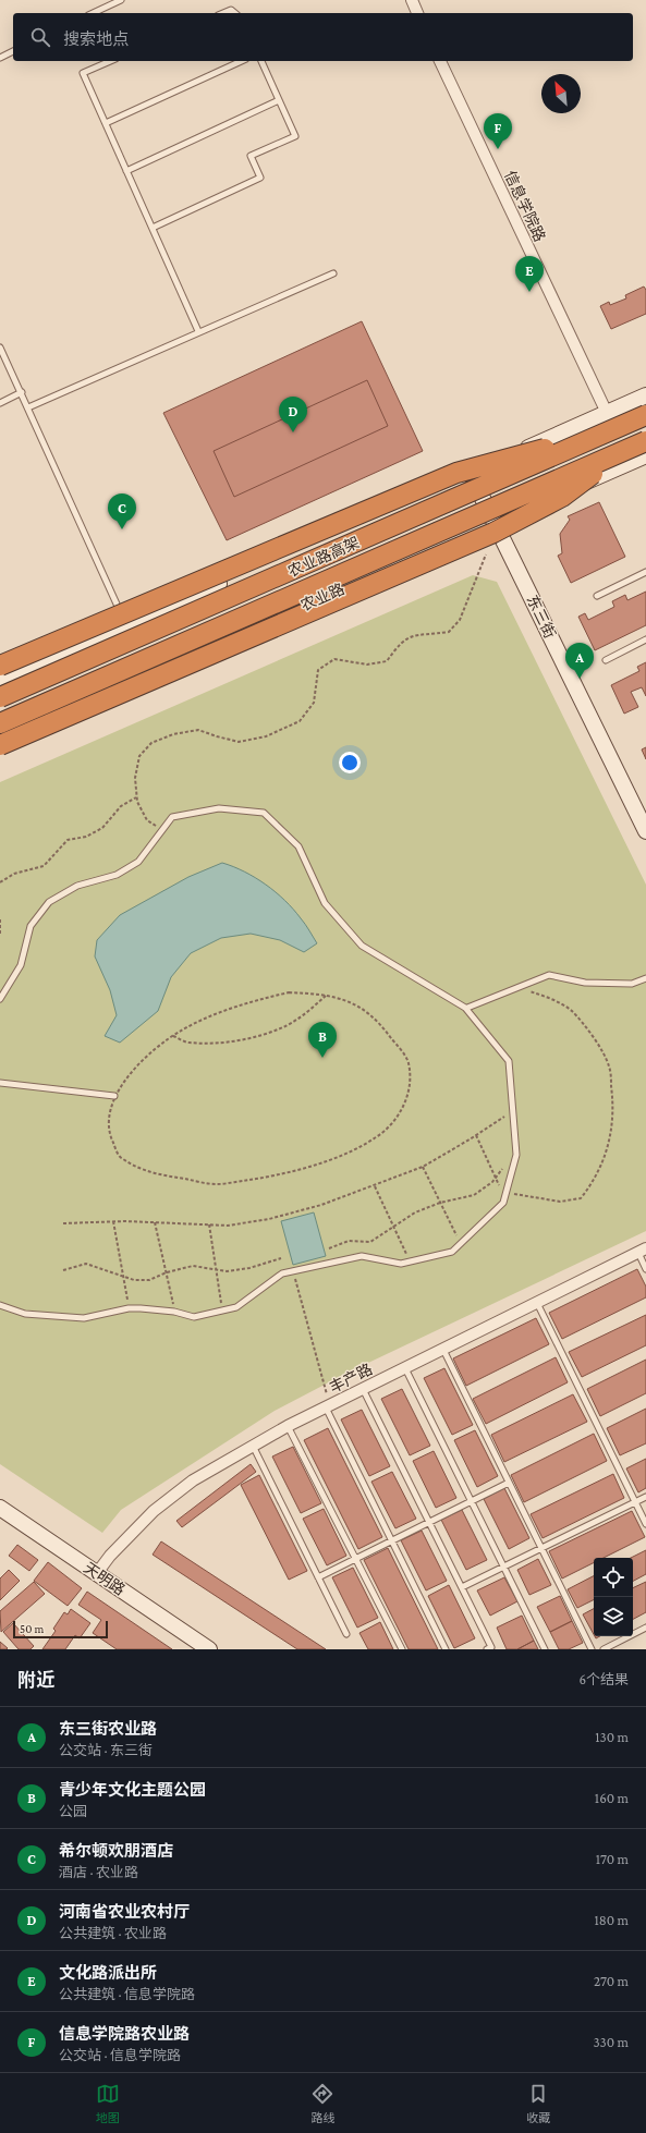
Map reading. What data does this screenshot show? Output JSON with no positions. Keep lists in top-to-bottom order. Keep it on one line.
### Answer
{"streets":{"highway":["农业路高架"],"street":["信息学院路","农业路","东三街","丰产路","天明路"]},"crossings":[["农业路","东三街"],["丰产路","天明路"]],"scale_bar":"50 m","north":"top left","page":{"search":"搜索地点","pins":["F","E","D","C","A","B"],"scale":"50 m","heading":["附近","6个结果"],"list":[{"mark":"A","name":"东三街农业路","note":"公交站 · 东三街","value":"130 m"},{"mark":"B","name":"青少年文化主题公园","note":"公园","value":"160 m"},{"mark":"C","name":"希尔顿欢朋酒店","note":"酒店 · 农业路","value":"170 m"},{"mark":"D","name":"河南省农业农村厅","note":"公共建筑 · 农业路","value":"180 m"},{"mark":"E","name":"文化路派出所","note":"公共建筑 · 信息学院路","value":"270 m"},{"mark":"F","name":"信息学院路农业路","note":"公交站 · 信息学院路","value":"330 m"}],"nav":["地图","路线","收藏"]}}
